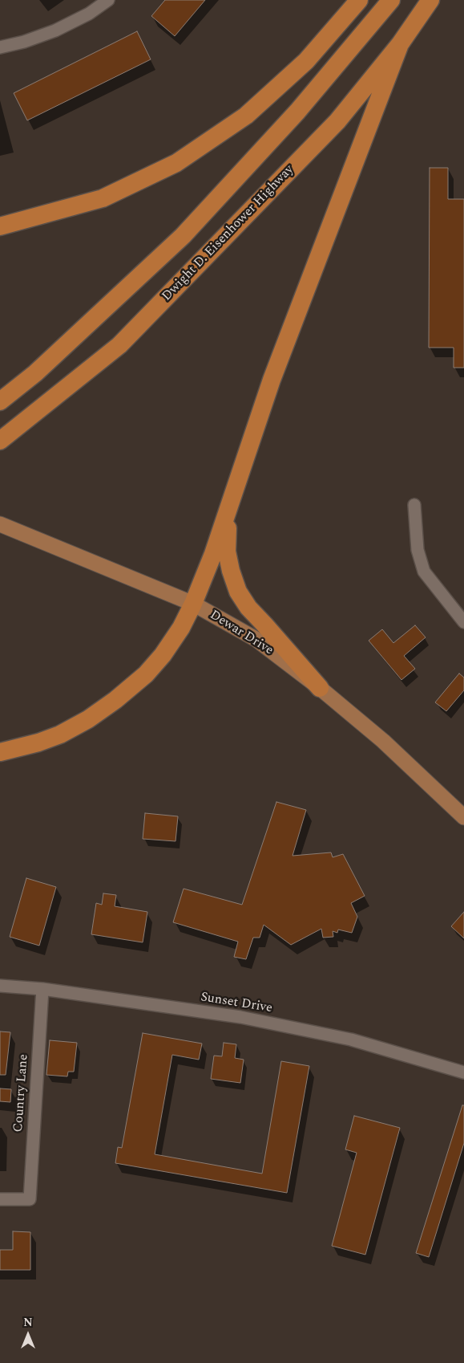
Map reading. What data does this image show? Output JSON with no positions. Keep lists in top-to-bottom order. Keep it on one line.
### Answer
{"streets":{"highway":["Dwight D. Eisenhower Highway"],"main road":["Dewar Drive"],"street":["Sunset Drive","Country Lane"]},"crossings":[["Sunset Drive","Country Lane"]],"north":"top"}
